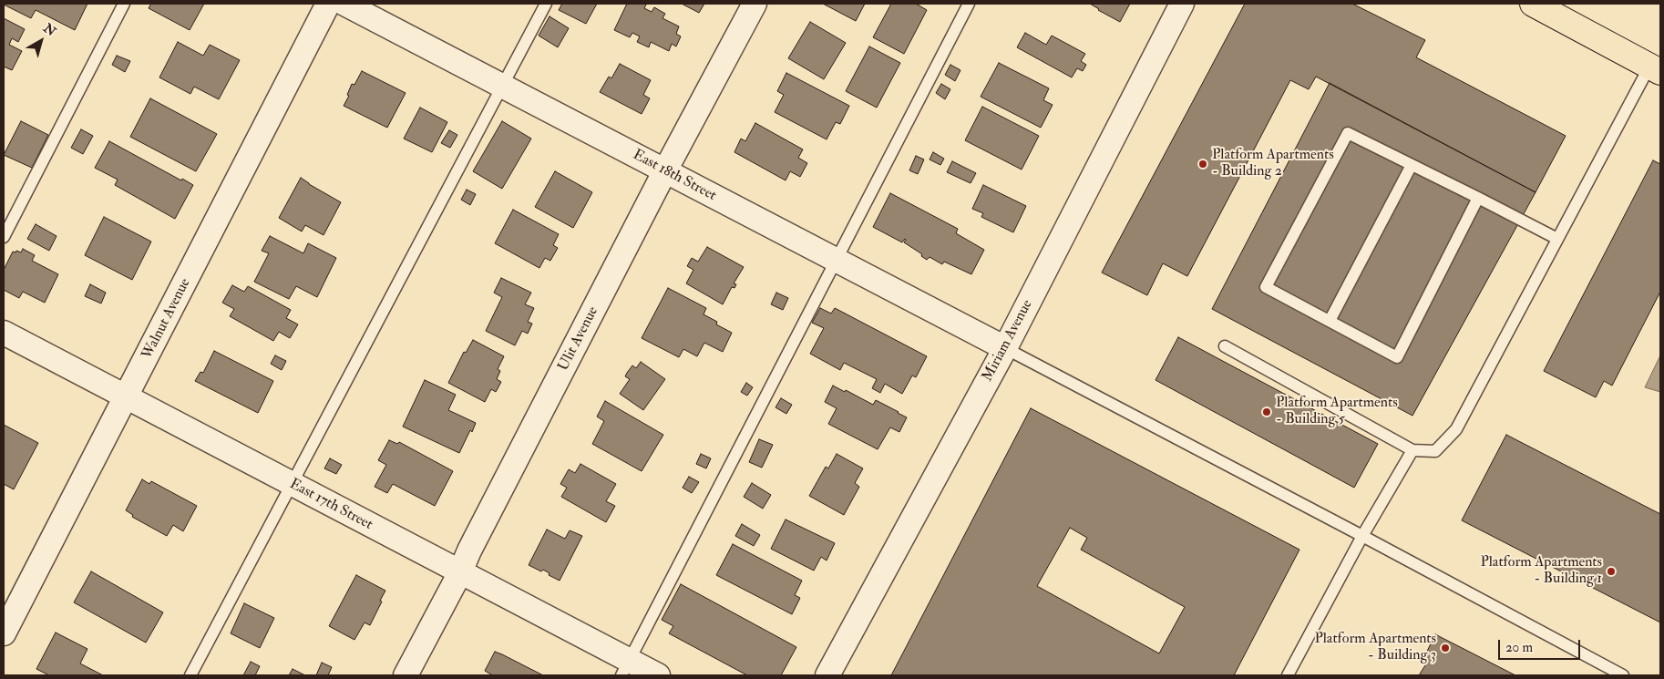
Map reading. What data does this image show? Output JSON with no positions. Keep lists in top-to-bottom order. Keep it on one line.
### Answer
{"streets":{"street":["East 18th Street","Walnut Avenue","Ulit Avenue","Miriam Avenue","East 17th Street"]},"crossings":[["East 18th Street","Ulit Avenue"],["East 18th Street","Miriam Avenue"],["Walnut Avenue","East 17th Street"],["Ulit Avenue","East 17th Street"]],"places":["Platform Apartments - Building 2","Platform Apartments - Building 5","Platform Apartments - Building 1","Platform Apartments - Building 3"],"scale_bar":"20 m","north":"top right"}
